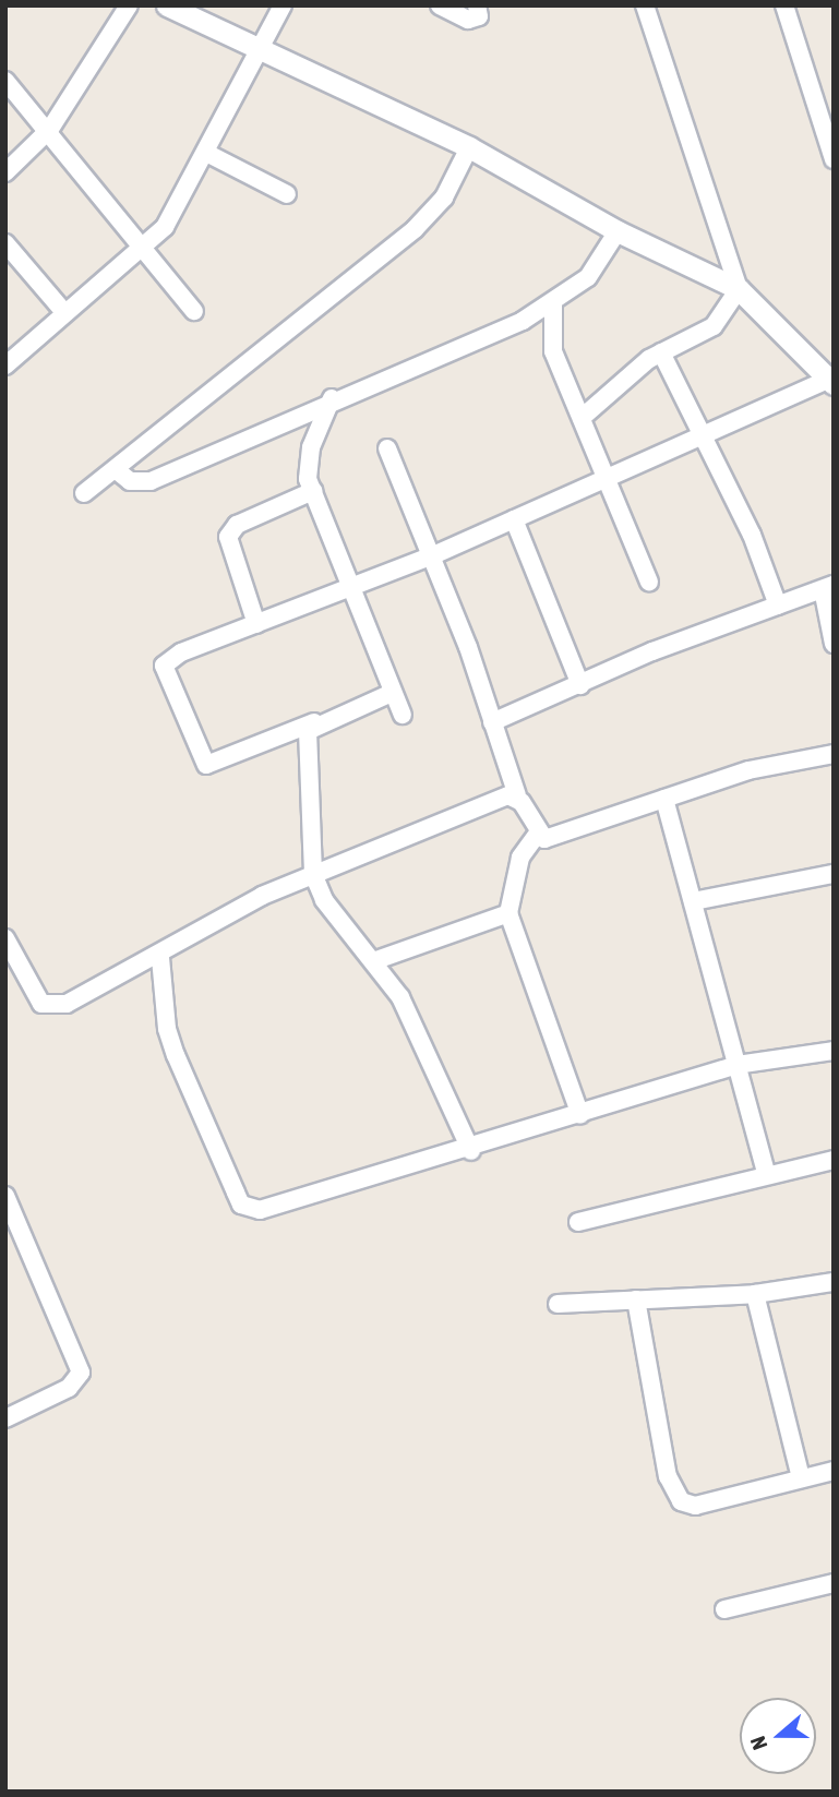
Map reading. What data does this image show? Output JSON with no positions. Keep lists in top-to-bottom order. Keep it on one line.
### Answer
{"north":"left"}
